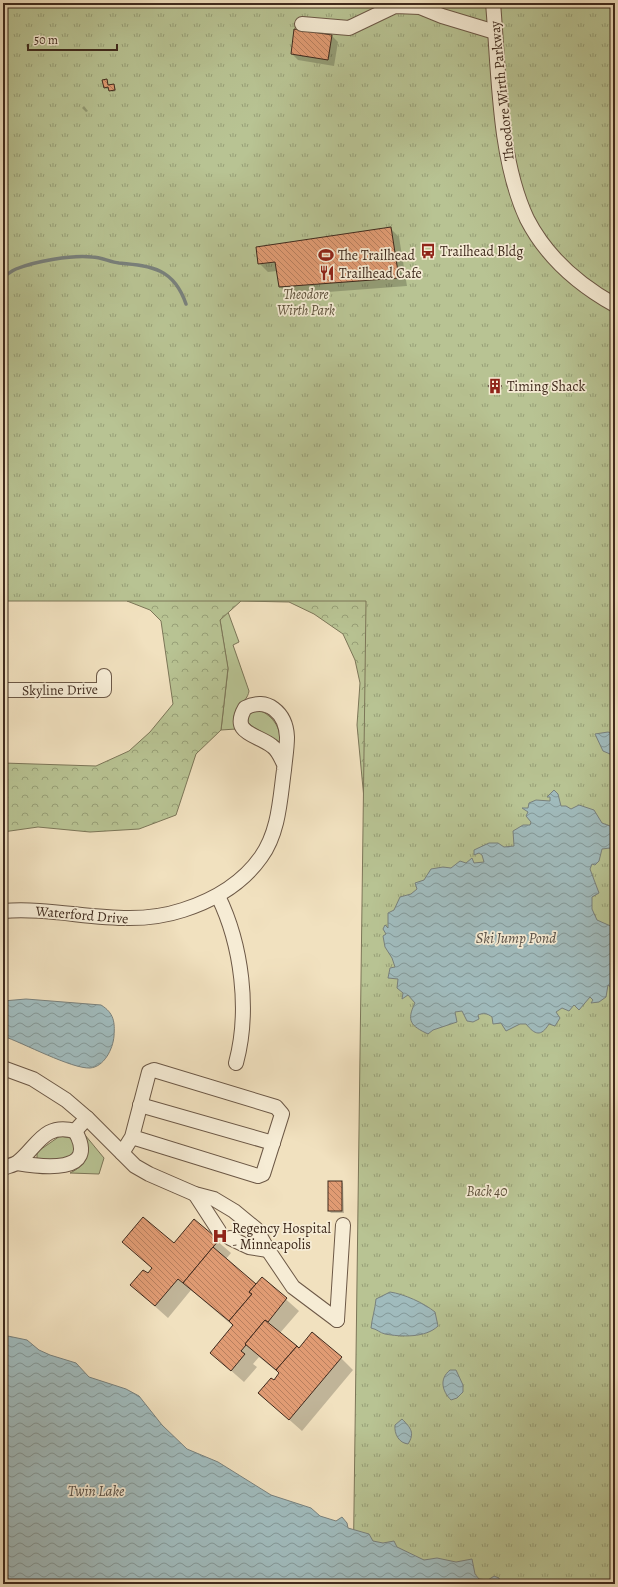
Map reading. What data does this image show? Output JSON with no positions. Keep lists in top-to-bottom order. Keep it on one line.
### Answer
{"streets":{"street":["Theodore Wirth Parkway","Skyline Drive","Waterford Drive"]},"water":["Ski Jump Pond","Twin Lake"],"parks":["Theodore Wirth Park","Back 40"],"places":{"bus stop":["Trailhead Bldg"],"sports":["The Trailhead"],"restaurant":["Trailhead Cafe"],"building":["Timing Shack"],"hospital":["Regency Hospital - Minneapolis"]},"scale_bar":"50 m"}
